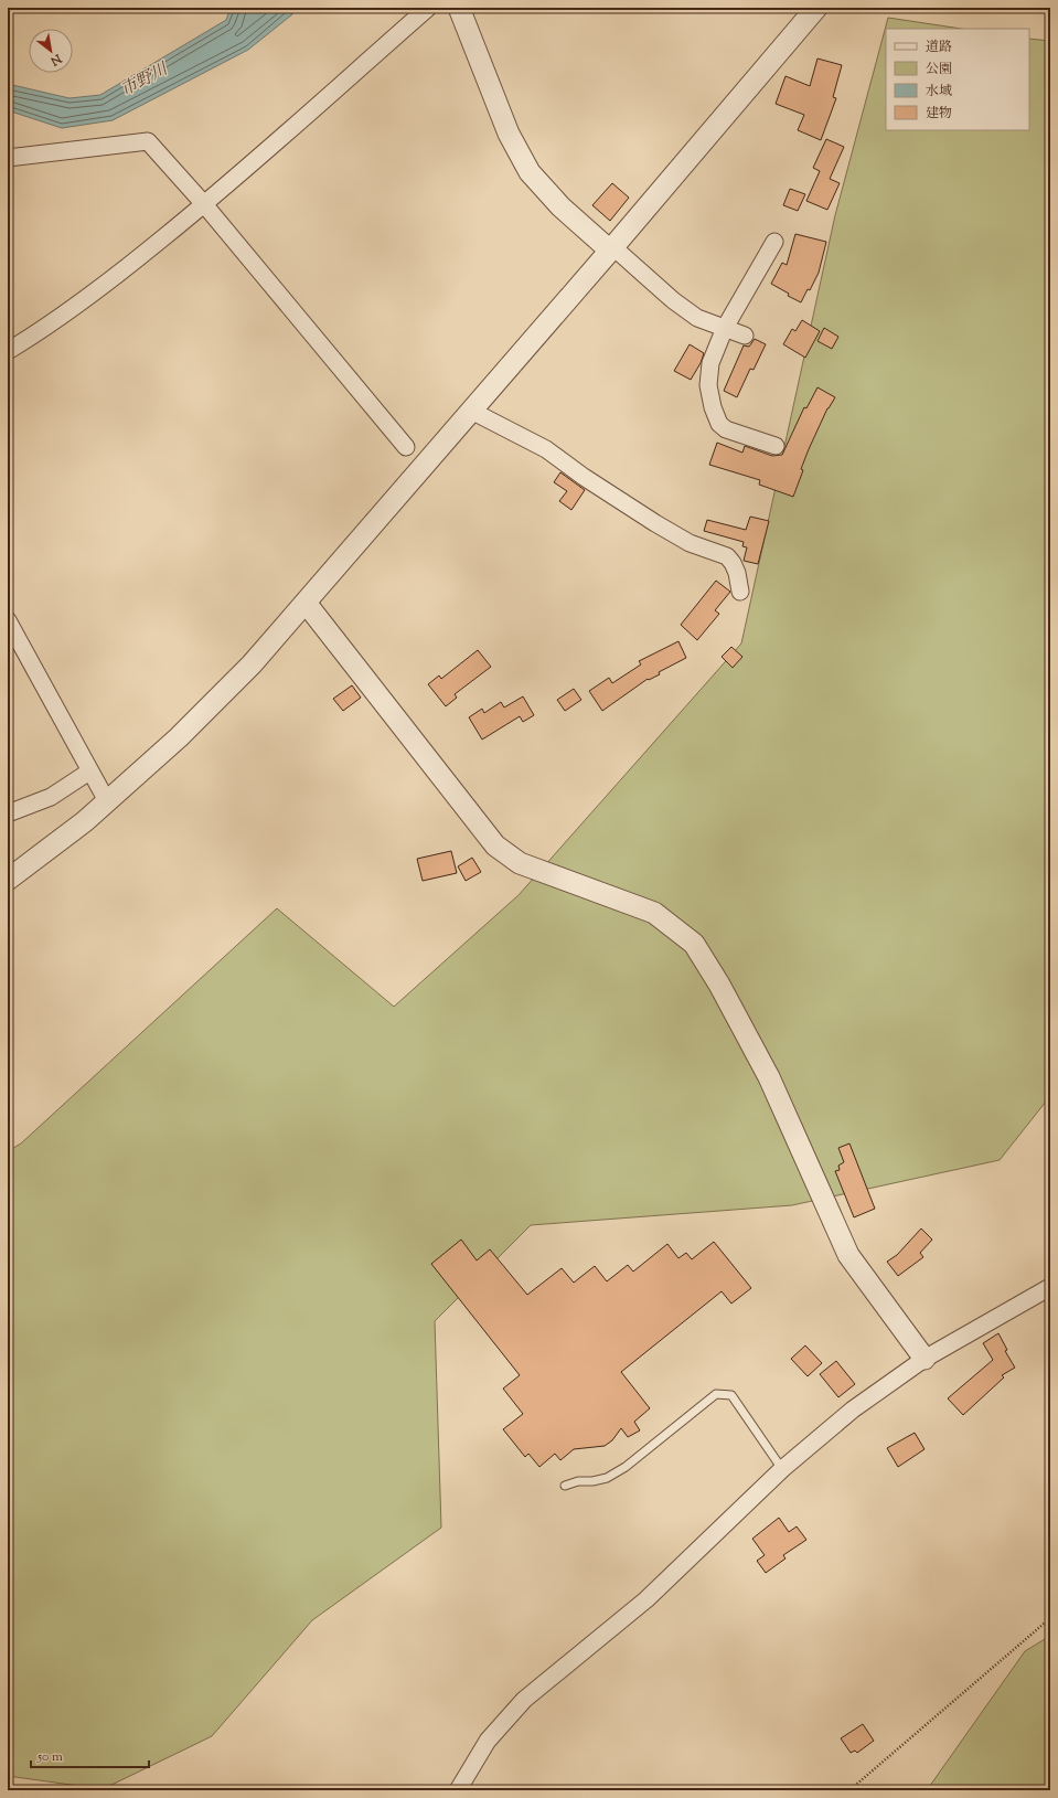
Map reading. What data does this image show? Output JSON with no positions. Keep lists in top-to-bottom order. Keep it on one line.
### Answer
{"water":["市野川"],"legend":["道路","公園","水域","建物"],"scale_bar":"50 m","north":"bottom right"}
